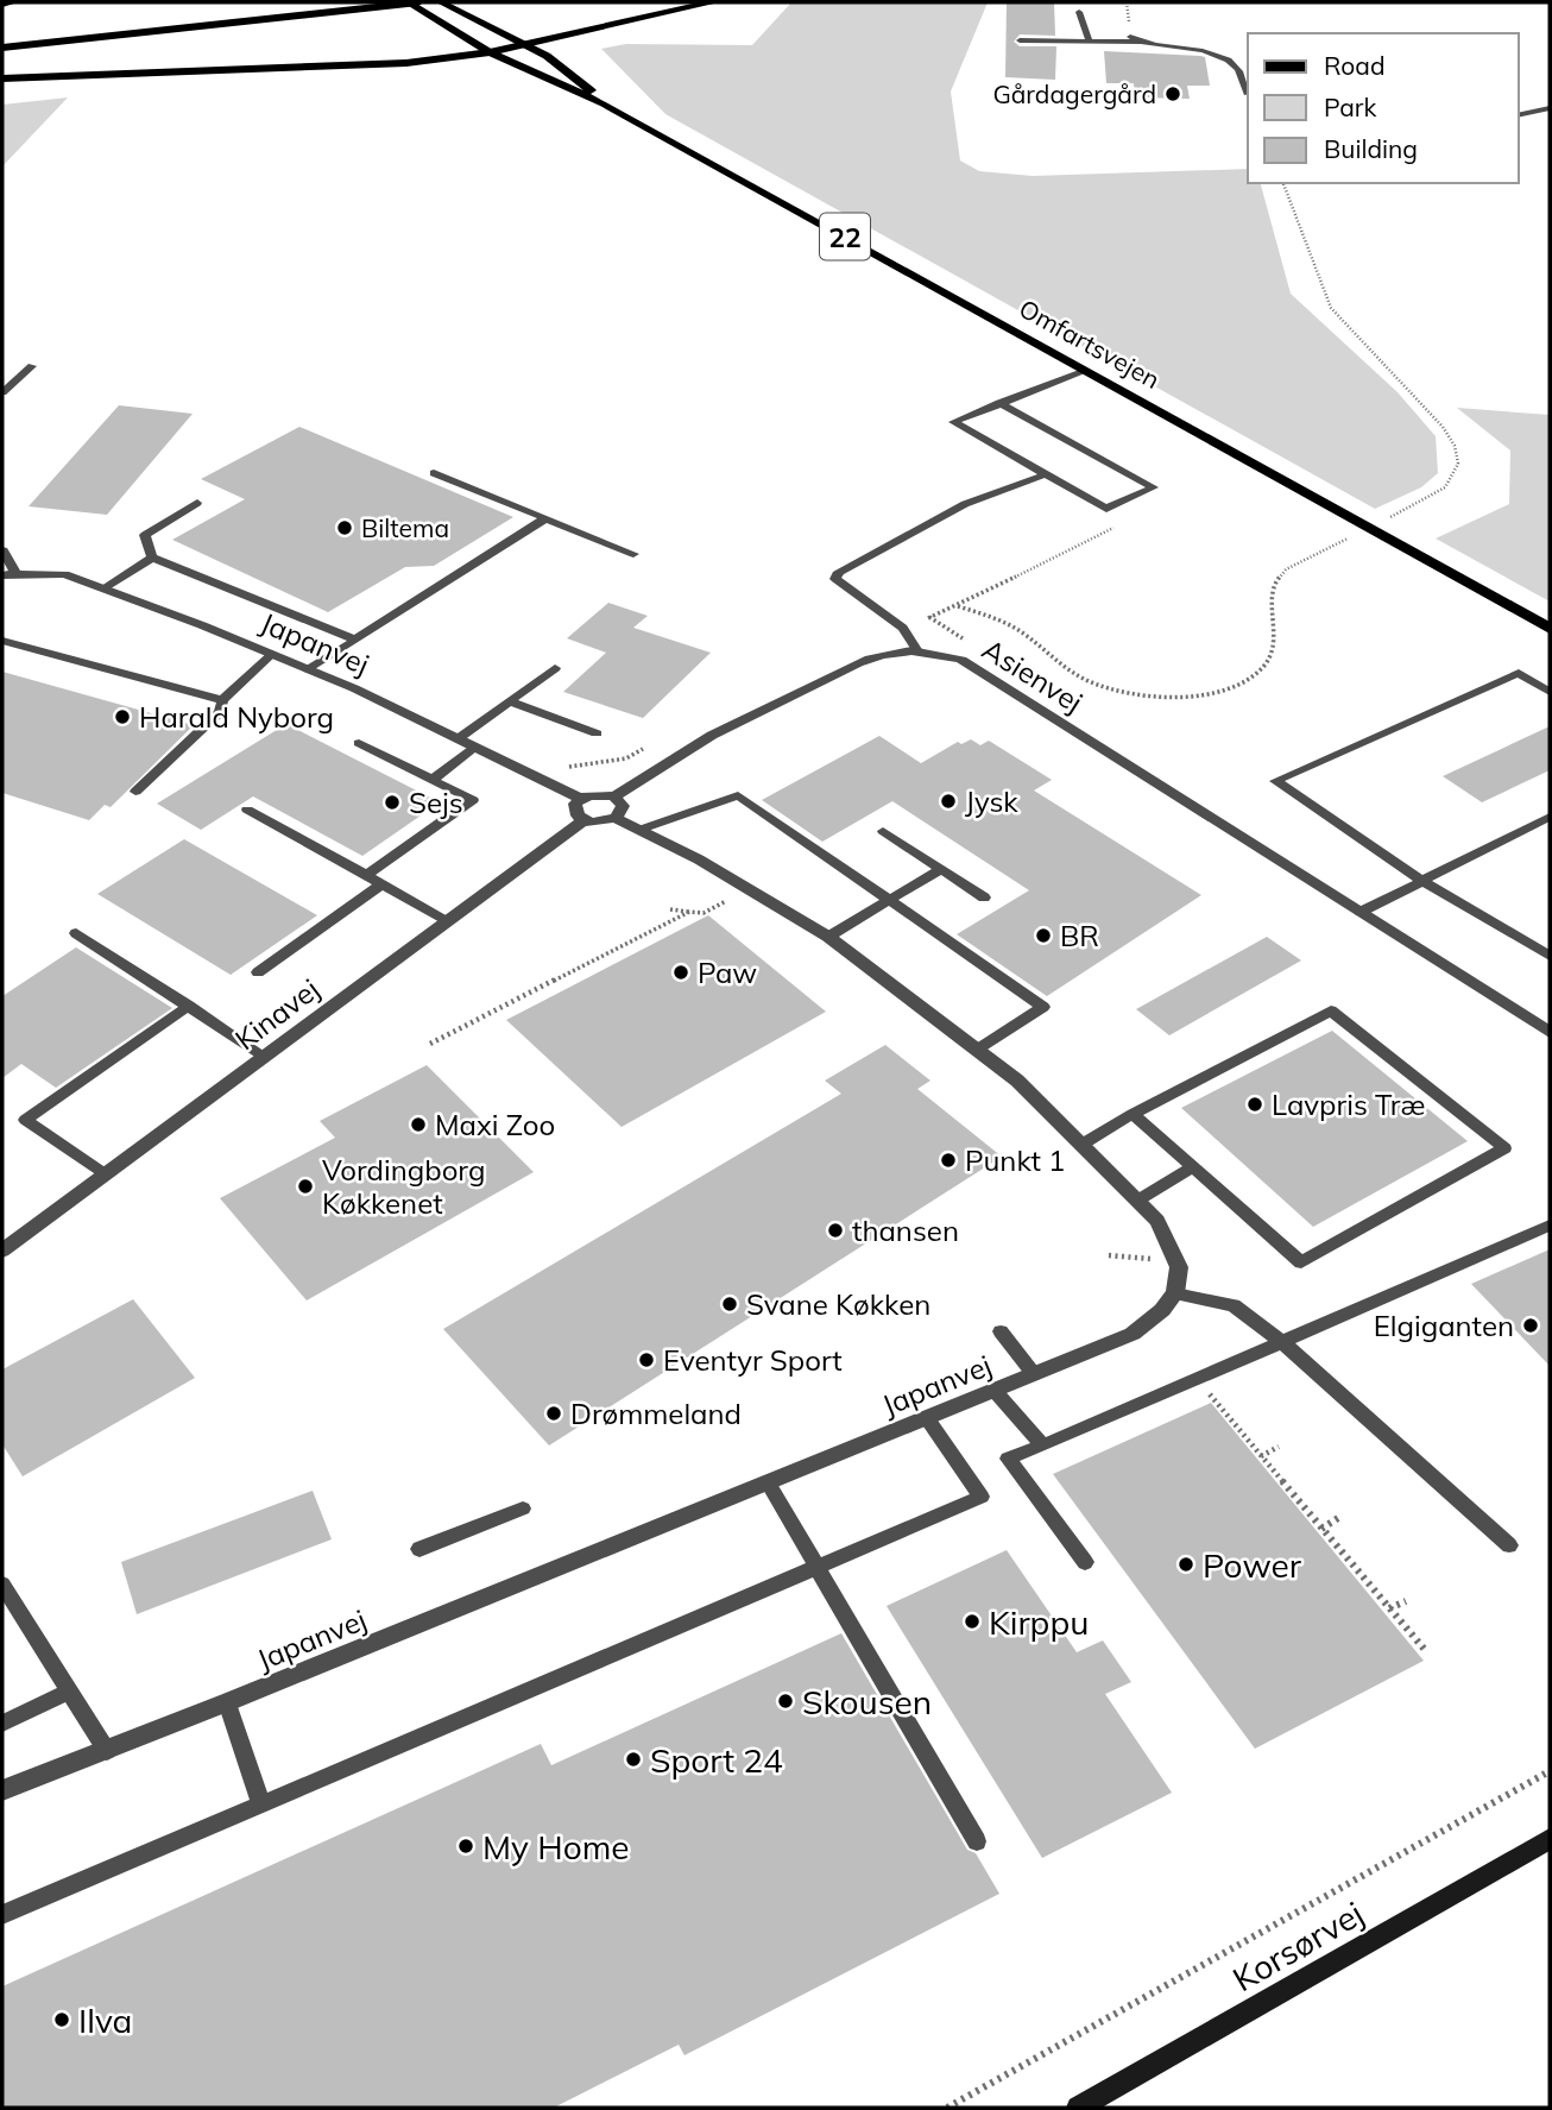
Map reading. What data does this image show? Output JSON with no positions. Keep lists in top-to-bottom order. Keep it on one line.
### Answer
{"streets":{"main road":["22","Omfartsvejen","Korsørvej"],"street":["Japanvej","Asienvej","Kinavej"]},"places":["Gårdagergård","Biltema","Harald Nyborg","Jysk","Sejs","BR","Paw","Lavpris Træ","Maxi Zoo","Punkt 1","Vordingborg Køkkenet","thansen","Svane Køkken","Elgiganten","Eventyr Sport","Drømmeland","Power","Kirppu","Skousen","Sport 24","My Home","Ilva"],"legend":["Road","Park","Building"]}
